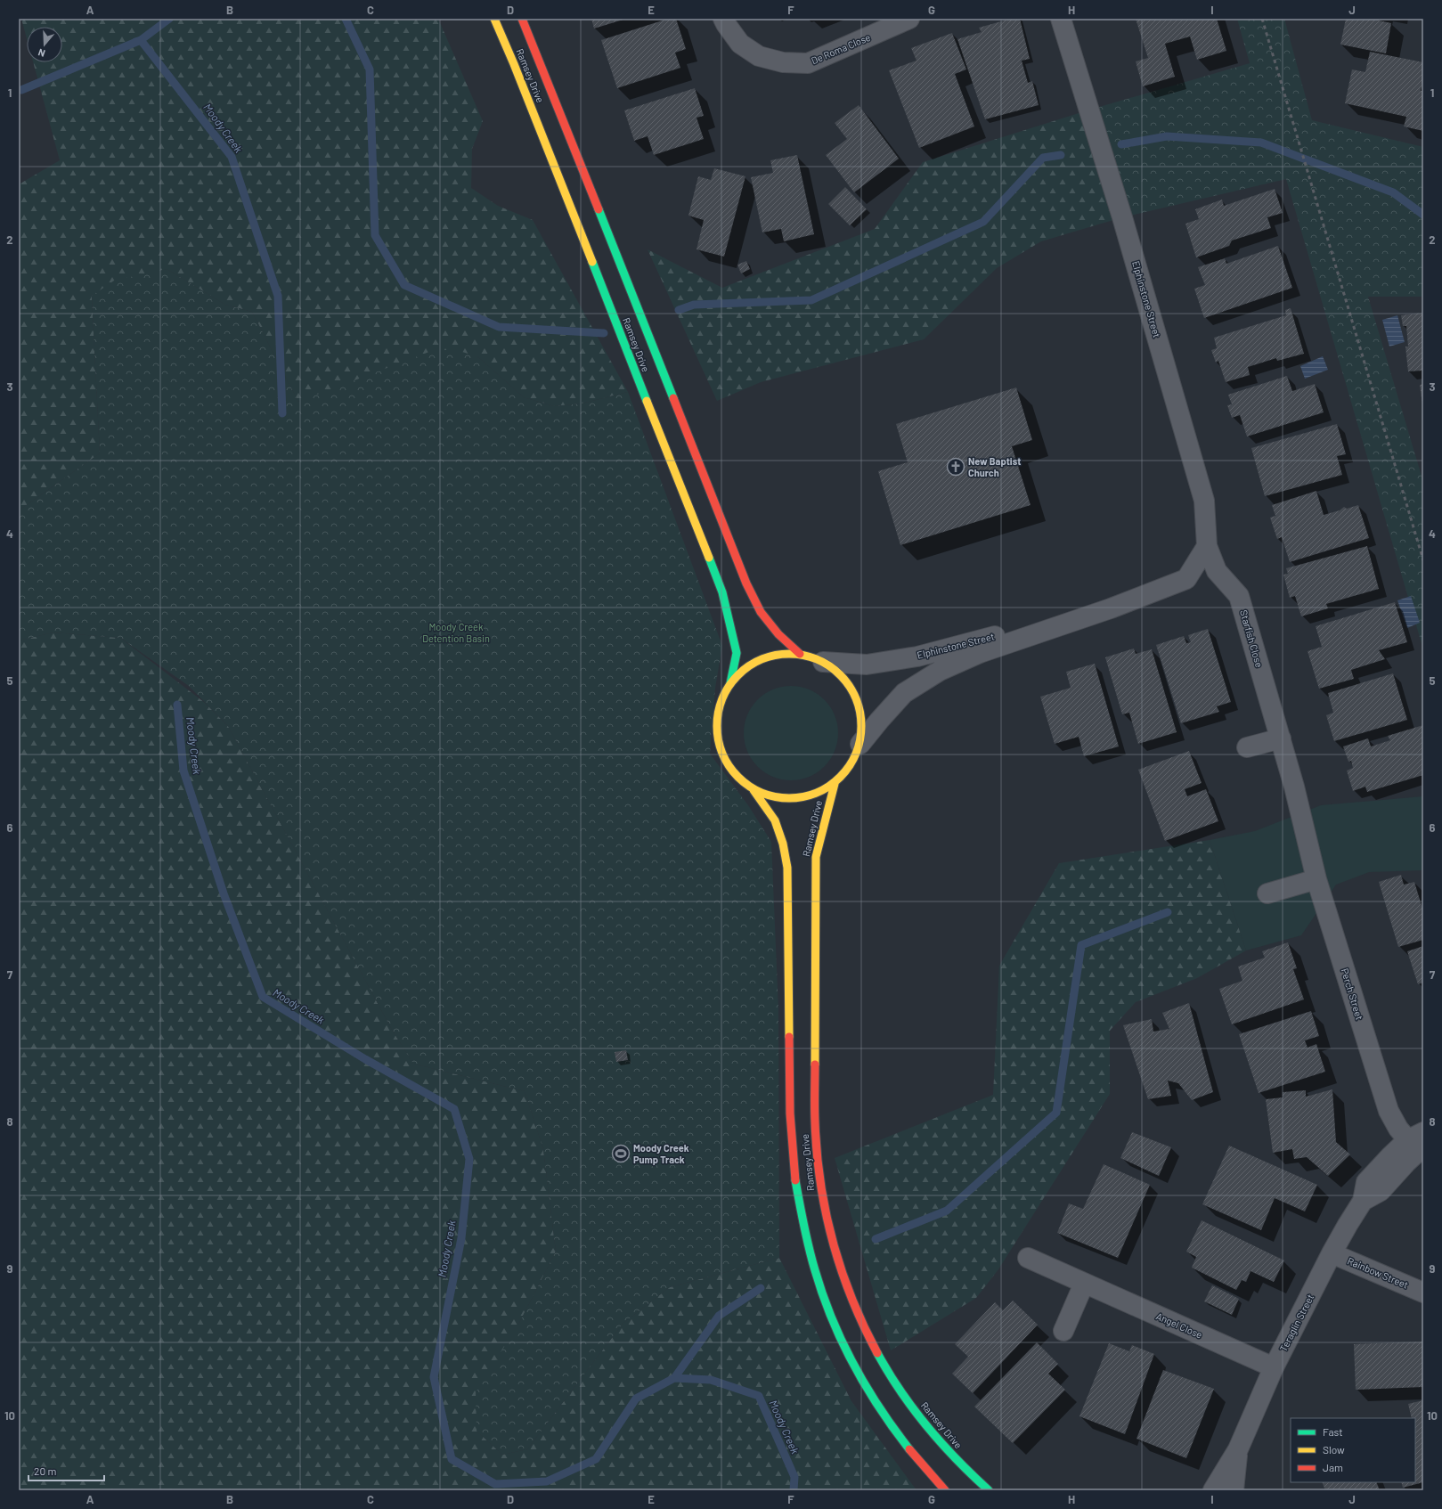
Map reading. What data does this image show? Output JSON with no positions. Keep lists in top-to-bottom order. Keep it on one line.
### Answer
{"streets":{"main road":["Ramsey Drive"],"street":["De Roma Close","Elphinstone Street","Starfish Close","Perch Street","Rainbow Street","Teraglin Street","Angel Close"]},"crossings":[["Elphinstone Street","Starfish Close"],["Starfish Close","Perch Street"],["Perch Street","Teraglin Street"],["Rainbow Street","Teraglin Street"],["Teraglin Street","Angel Close"]],"water":["Moody Creek"],"parks":["Moody Creek Detention Basin"],"places":{"church":["New Baptist Church"],"sports":["Moody Creek Pump Track"]},"legend":["Fast","Slow","Jam"],"scale_bar":"20 m","north":"bottom","grid":{"columns":["A","B","C","D","E","F","G","H","I","J"],"rows":["1","2","3","4","5","6","7","8","9","10"]}}
